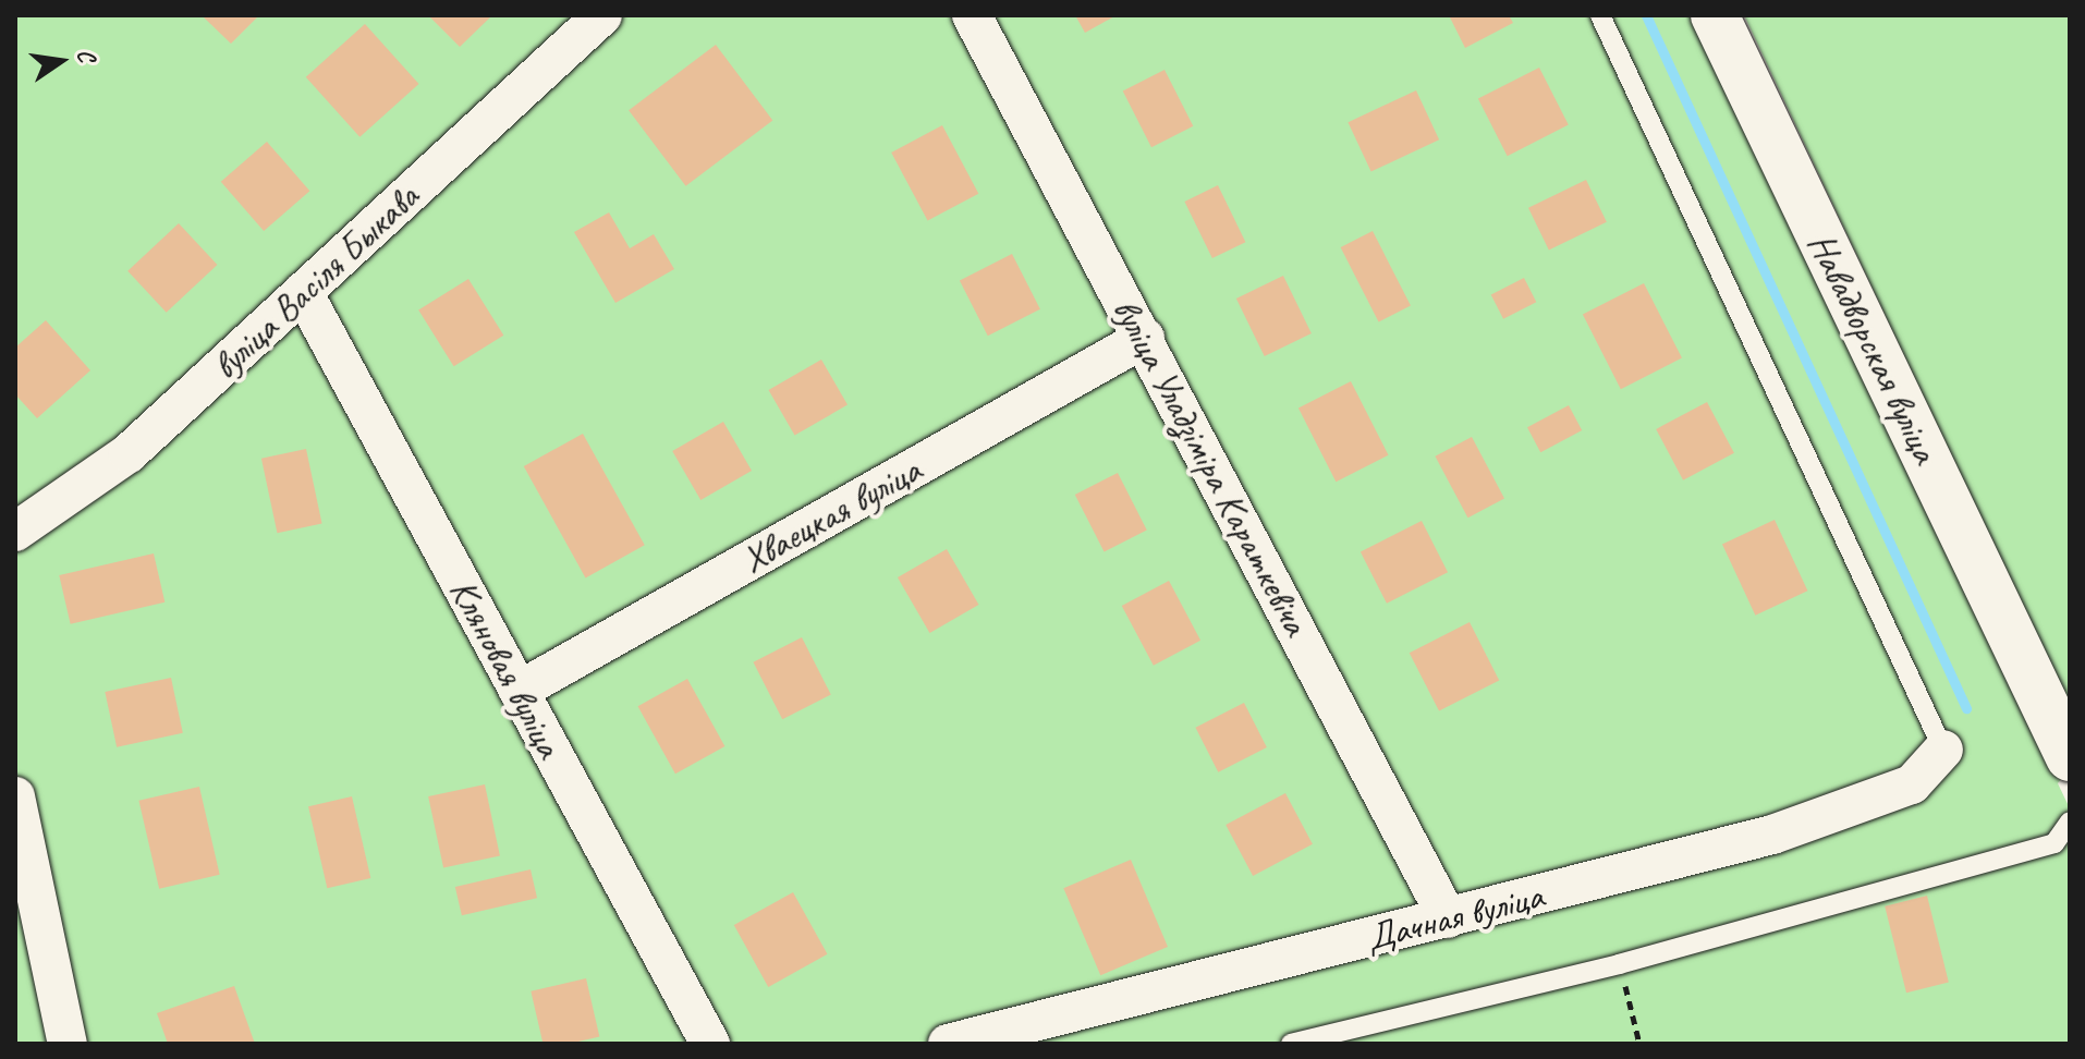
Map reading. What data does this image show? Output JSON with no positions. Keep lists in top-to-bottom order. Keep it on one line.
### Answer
{"streets":{"street":["вуліца Васіля Быкава","Навадворская вуліца","вуліца Уладзіміра Караткевіча","Хваецкая вуліца","Кляновая вуліца","Дачная вуліца"]},"crossings":[["вуліца Васіля Быкава","Кляновая вуліца"],["вуліца Уладзіміра Караткевіча","Хваецкая вуліца"],["вуліца Уладзіміра Караткевіча","Дачная вуліца"],["Хваецкая вуліца","Кляновая вуліца"]],"north":"right"}
